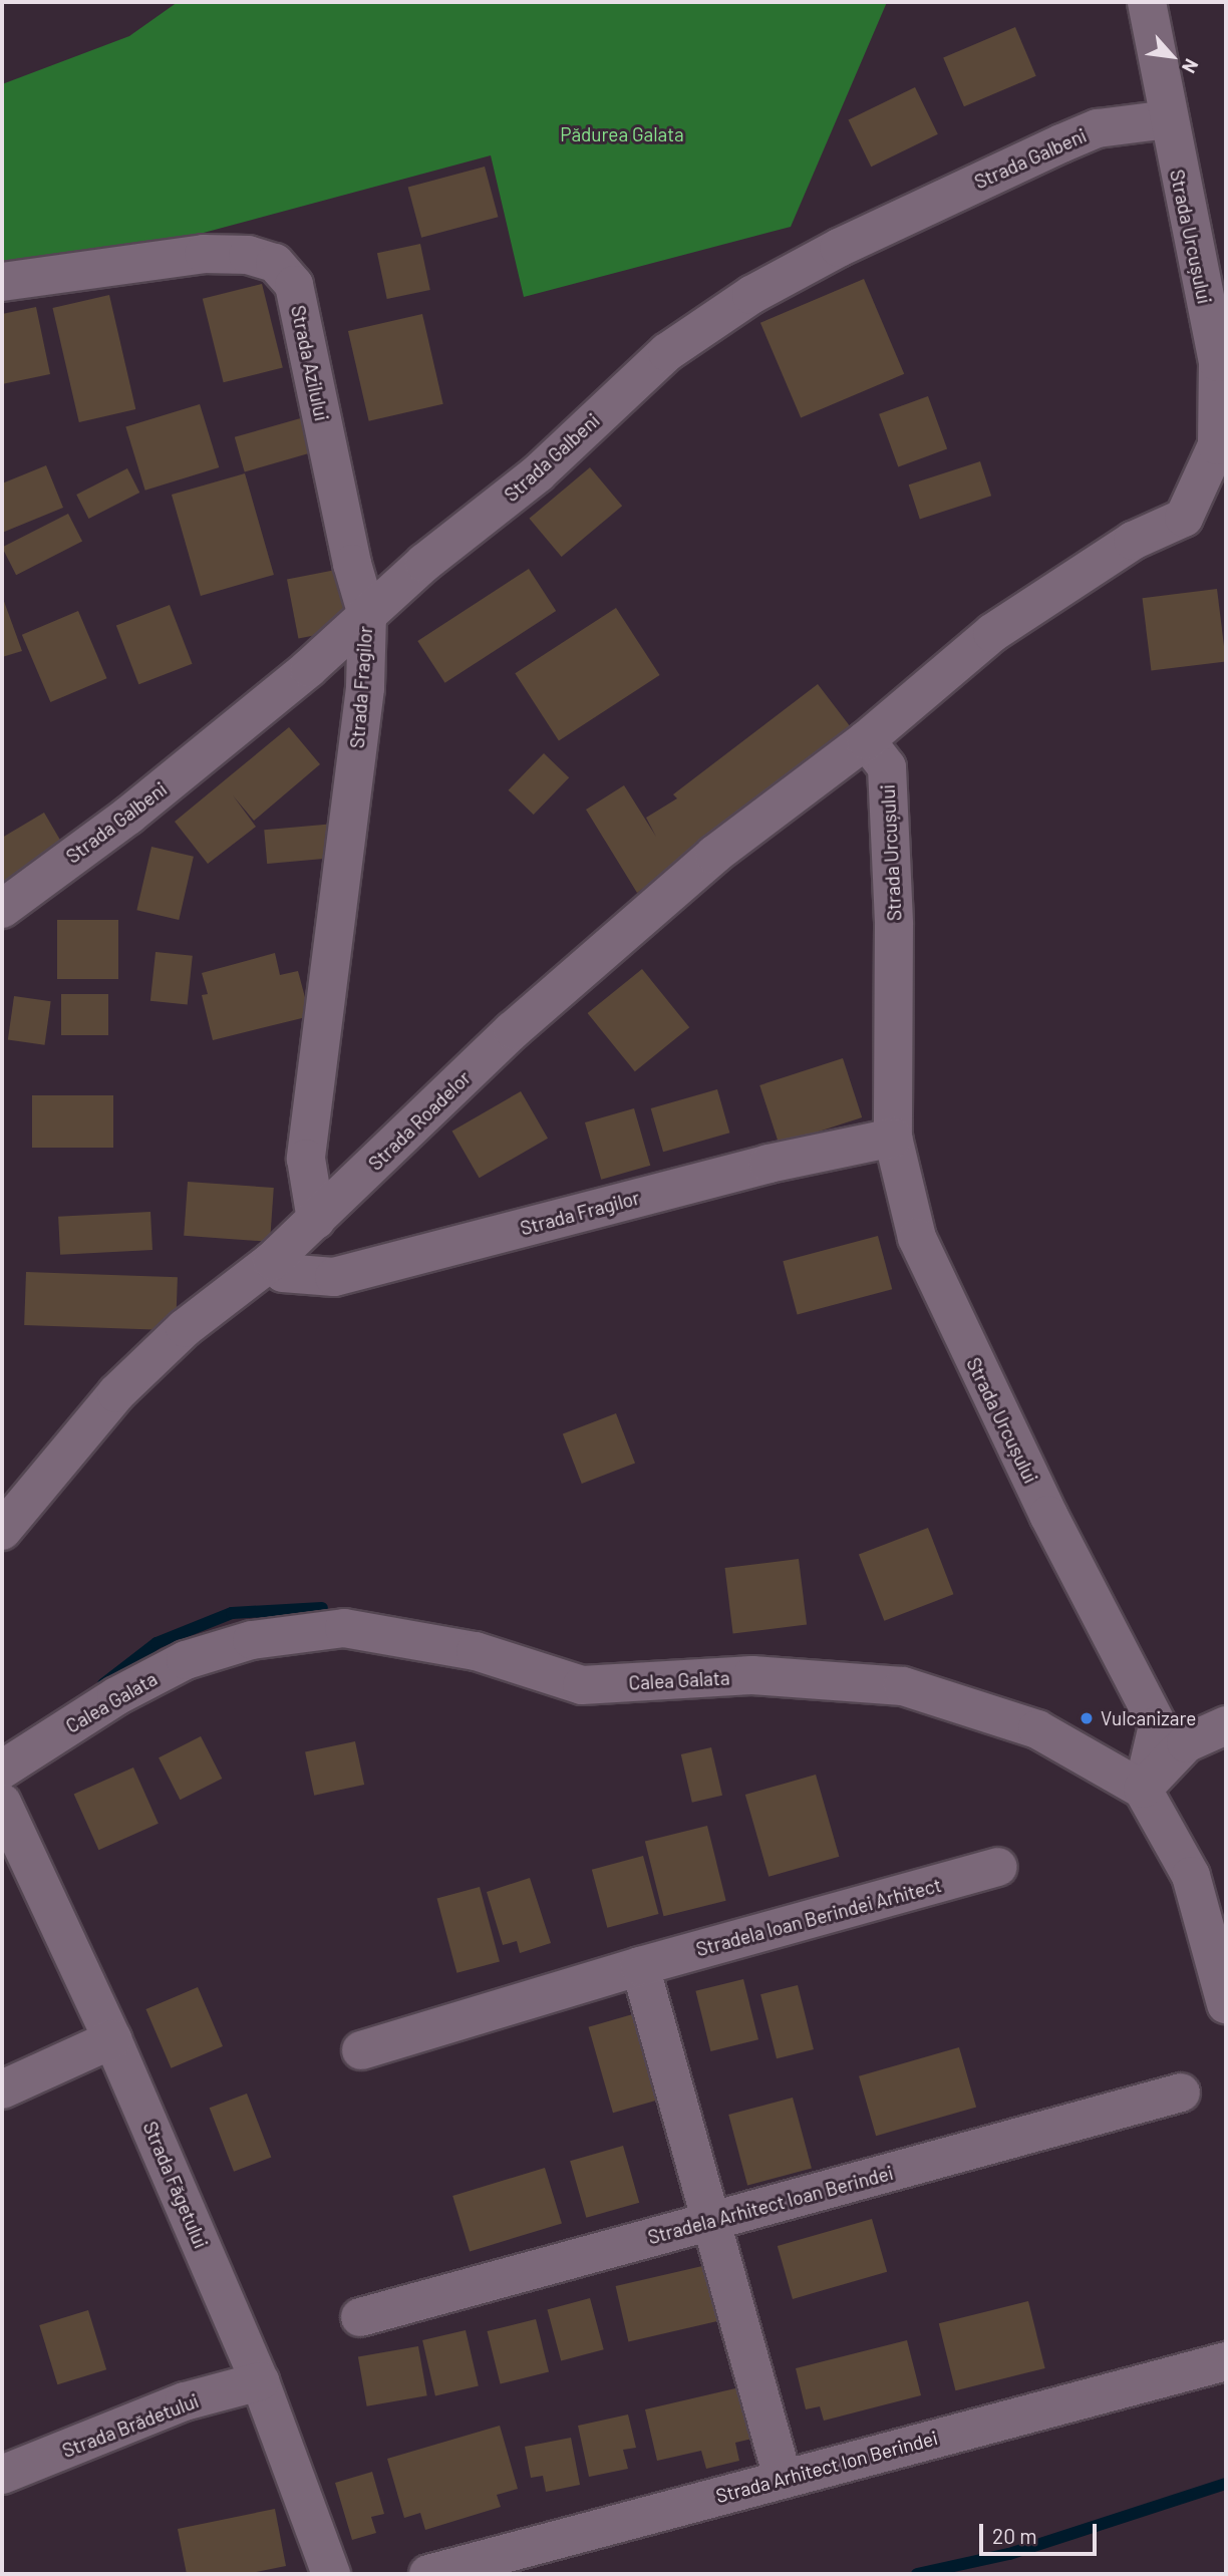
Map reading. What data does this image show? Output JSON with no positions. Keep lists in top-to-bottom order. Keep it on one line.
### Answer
{"streets":{"street":["Strada Galbeni","Strada Urcușului","Strada Azilului","Strada Fragilor","Strada Roadelor","Calea Galata","Stradela Ioan Berindei Arhitect","Strada Făgetului","Stradela Arhitect Ioan Berindei","Strada Brădetului","Strada Arhitect Ion Berindei"]},"crossings":[["Strada Galbeni","Strada Urcușului"],["Strada Galbeni","Strada Azilului"],["Strada Galbeni","Strada Fragilor"],["Strada Urcușului","Strada Fragilor"],["Strada Urcușului","Strada Roadelor"],["Strada Urcușului","Calea Galata"],["Strada Azilului","Strada Fragilor"],["Strada Fragilor","Strada Roadelor"],["Strada Făgetului","Strada Brădetului"]],"parks":["Pădurea Galata"],"places":["Vulcanizare"],"scale_bar":"20 m","north":"bottom right"}
